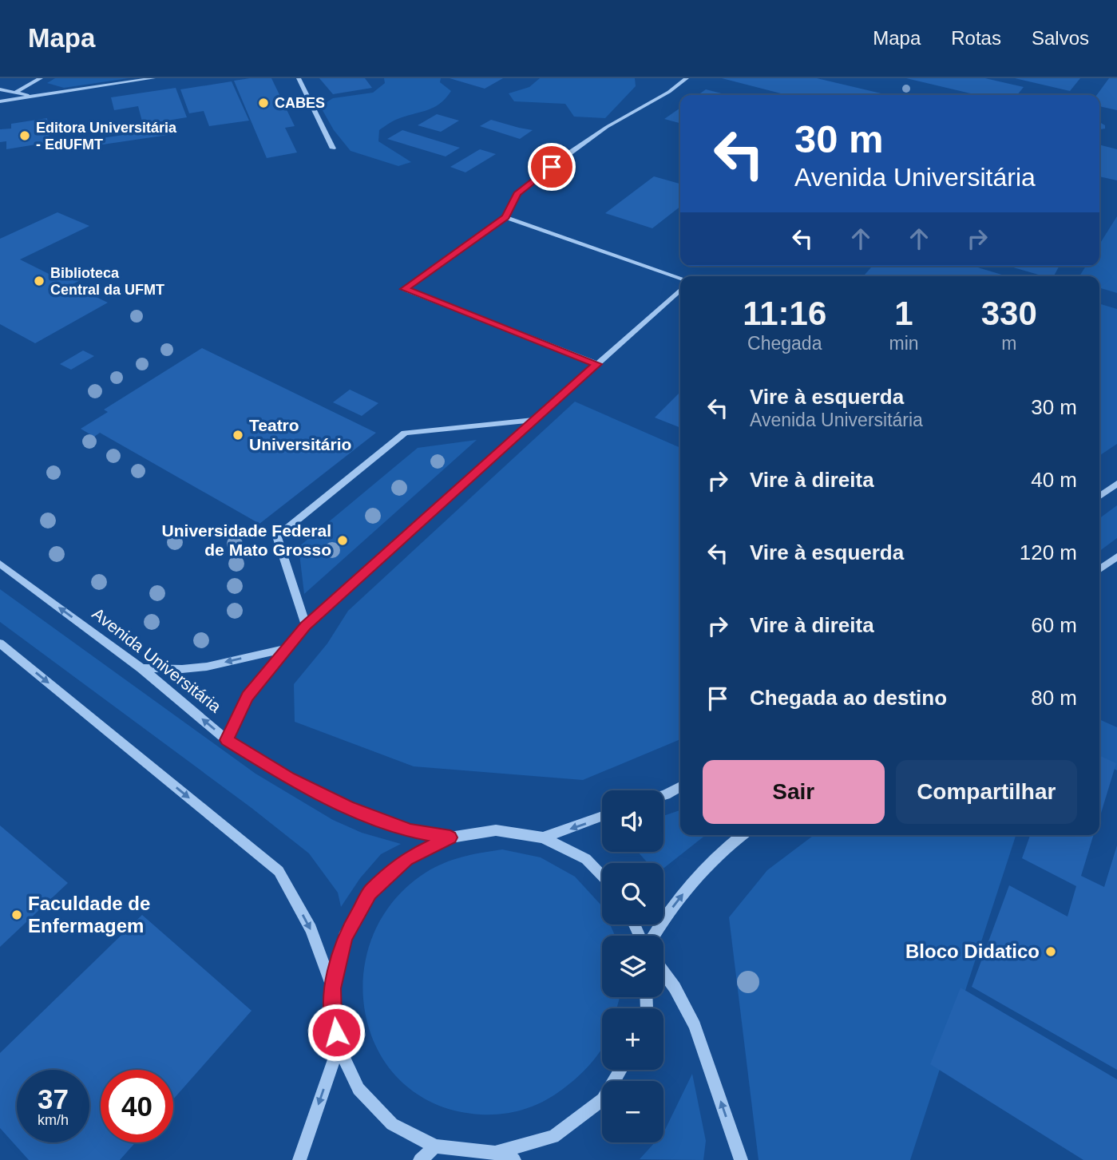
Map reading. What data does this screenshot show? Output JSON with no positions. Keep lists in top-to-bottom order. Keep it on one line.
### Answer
{"streets":{"street":["Avenida Universitária"]},"places":["CABES","Editora Universitária - EdUFMT","Biblioteca Central da UFMT","Teatro Universitário","Universidade Federal de Mato Grosso","Faculdade de Enfermagem","Bloco Didatico"],"page":{"header":"Mapa","nav":["Mapa","Rotas","Salvos"],"turn":["30 m","Avenida Universitária"],"eta":["11:16","Chegada","1","min","330","m"],"list":[{"name":"Vire à esquerda","note":"Avenida Universitária","value":"30 m"},{"name":"Vire à direita","value":"40 m"},{"name":"Vire à esquerda","value":"120 m"},{"name":"Vire à direita","value":"60 m"},{"name":"Chegada ao destino","value":"80 m"}],"buttons":["Sair","Compartilhar"],"map_buttons":["+","−"],"speed":"37 km/h","limit":"40"}}
